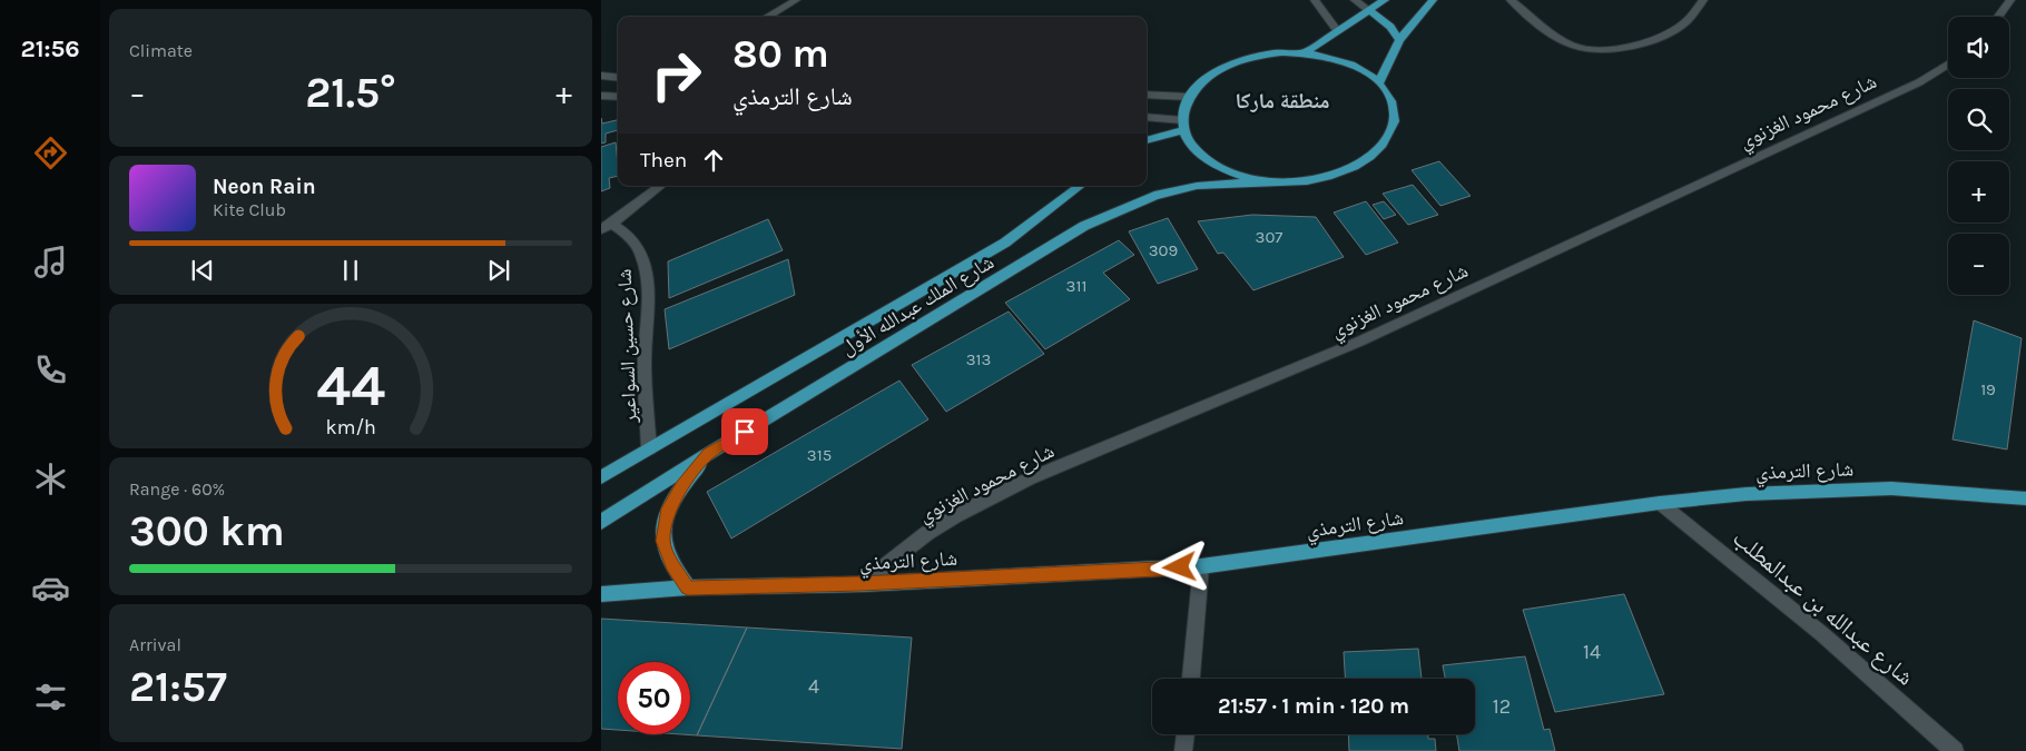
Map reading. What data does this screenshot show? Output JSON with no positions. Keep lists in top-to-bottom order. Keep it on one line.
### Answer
{"streets":{"main road":["شارع الملك عبدالله الأول","شارع الترمذي"],"street":["شارع محمود الغزنوي","شارع حسين السواعير","شارع عبدالله بن عبدالمطلب"]},"crossings":[["شارع محمود الغزنوي","شارع الترمذي"],["شارع الملك عبدالله الأول","شارع حسين السواعير"],["شارع الترمذي","شارع عبدالله بن عبدالمطلب"]],"districts":["منطقة ماركا"],"house_numbers":["307","309","311","313","19","315","14","4","12"],"page":{"tabs":"21:56","tile":["Climate",["Range · 60%","300 km"],["Arrival","21:57"]],"map_buttons":["+","−"],"turn":["80 m","شارع الترمذي"],"heat":["−","21.5°","+"],"then":"Then","song":["Neon Rain","Kite Club"],"limit":"50","trip":"21:57 · 1 min · 120 m","gauge":["44","km/h"]}}
